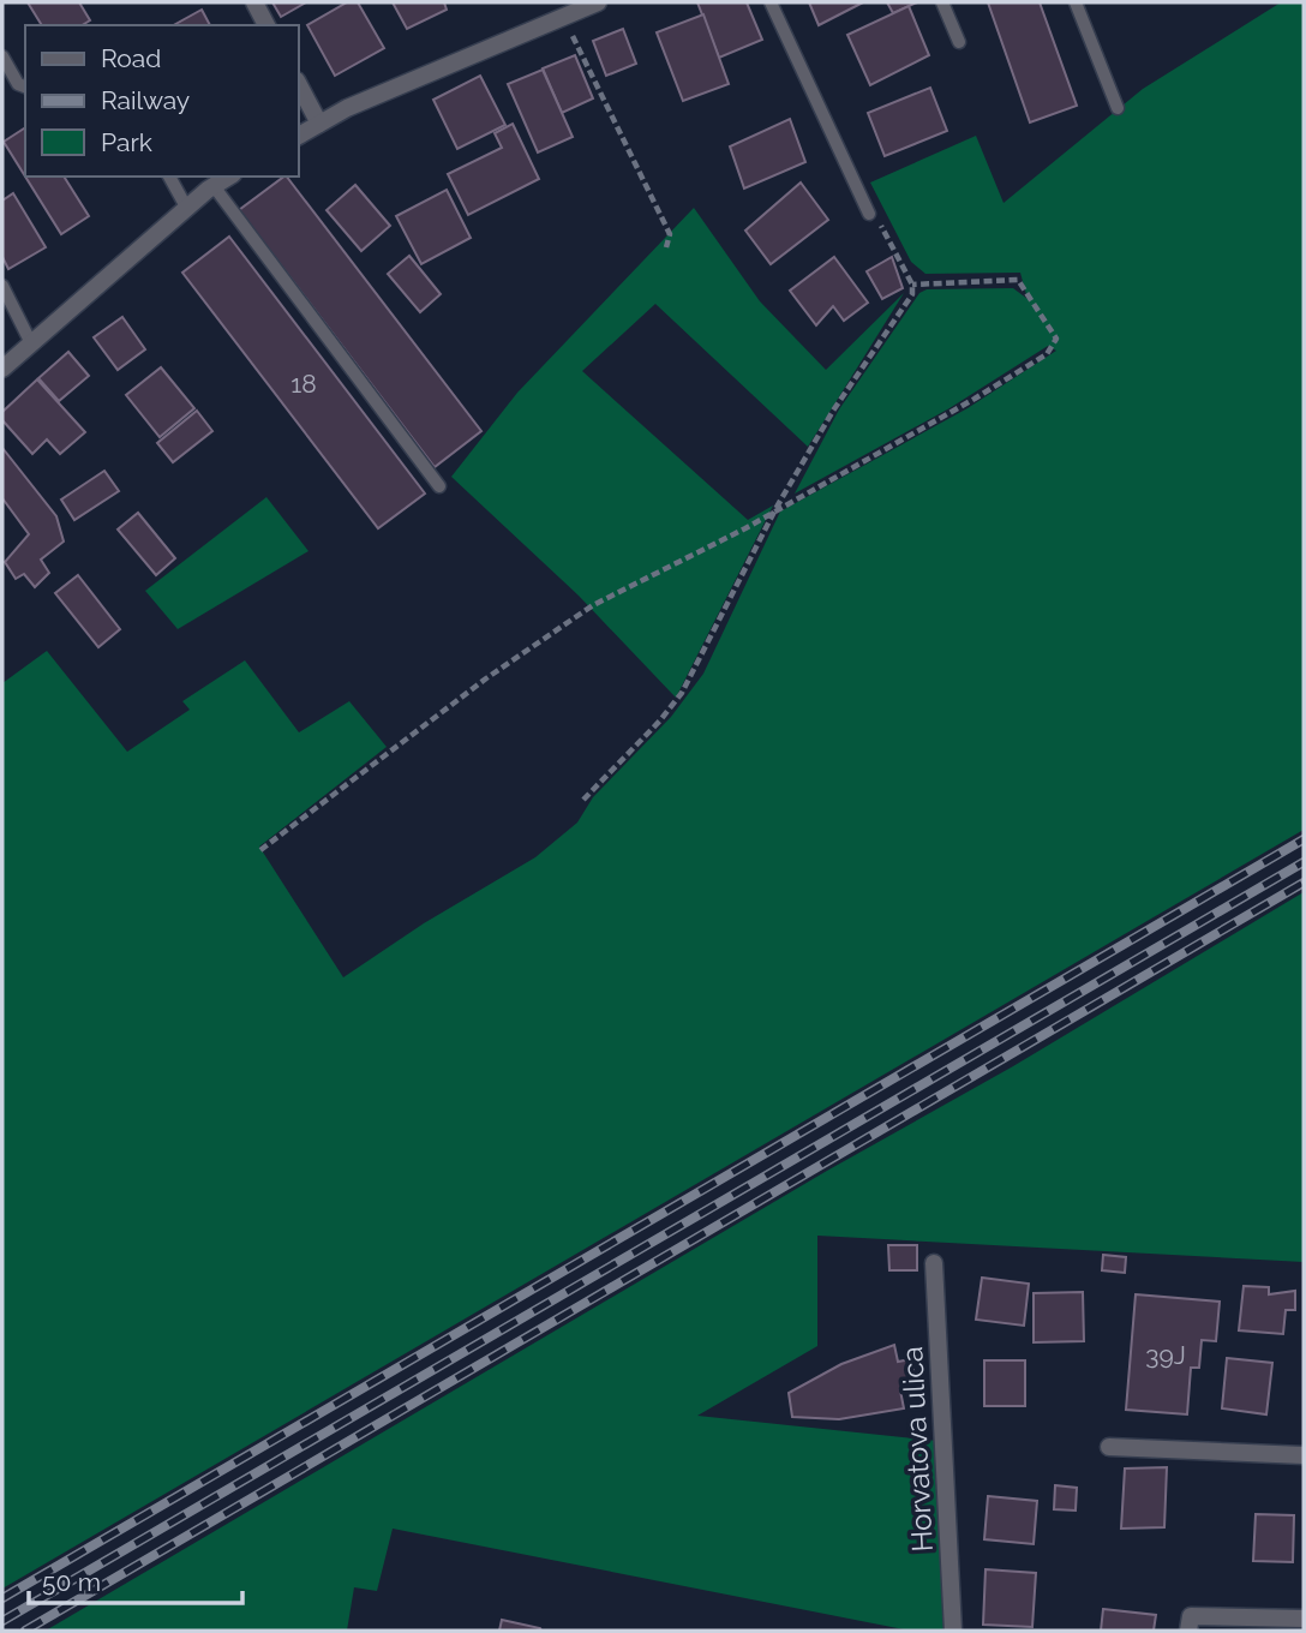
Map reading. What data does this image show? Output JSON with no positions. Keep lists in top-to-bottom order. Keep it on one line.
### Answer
{"streets":{"street":["Horvatova ulica"]},"house_numbers":["18","39J"],"legend":["Road","Railway","Park"],"scale_bar":"50 m"}
